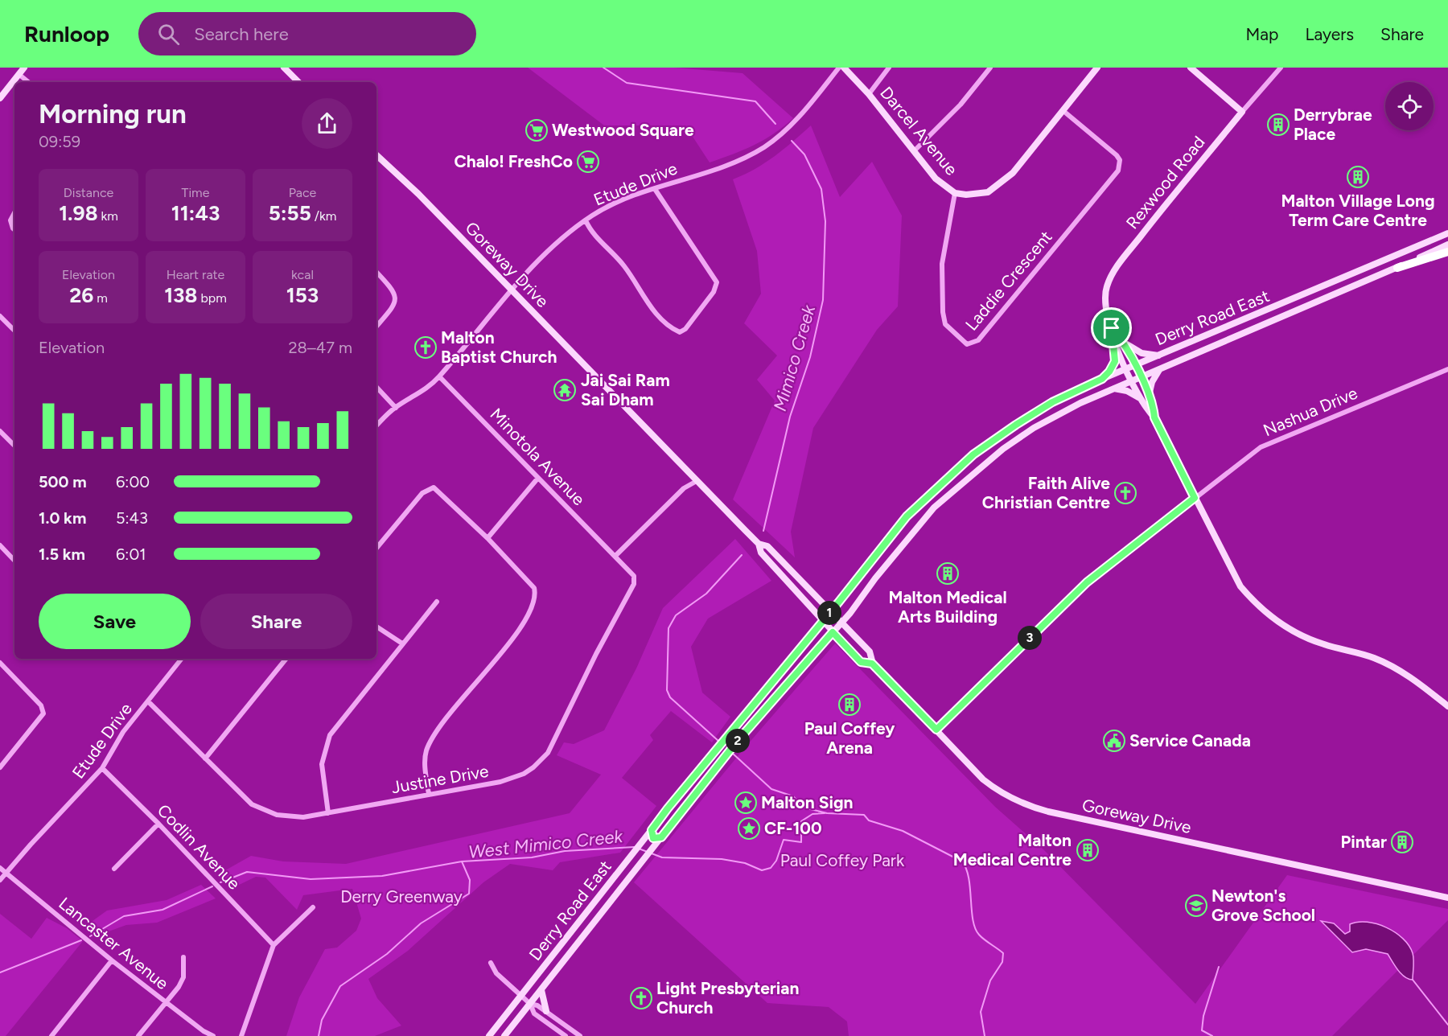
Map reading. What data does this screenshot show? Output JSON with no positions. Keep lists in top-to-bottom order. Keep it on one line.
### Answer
{"streets":{"main road":["Darcel Avenue","Rexwood Road","Goreway Drive","Derry Road East"],"street":["Etude Drive","Laddie Crescent","Nashua Drive","Minotola Avenue","Justine Drive","Codlin Avenue","Lancaster Avenue"]},"crossings":[["Darcel Avenue","Laddie Crescent"],["Rexwood Road","Derry Road East"],["Rexwood Road","Nashua Drive"],["Etude Drive","Goreway Drive"],["Etude Drive","Minotola Avenue"],["Etude Drive","Justine Drive"],["Etude Drive","Codlin Avenue"],["Etude Drive","Lancaster Avenue"],["Goreway Drive","Derry Road East"],["Goreway Drive","Nashua Drive"],["Minotola Avenue","Justine Drive"]],"water":["Mimico Creek","West Mimico Creek"],"parks":["Paul Coffey Park","Derry Greenway"],"places":{"building":["Derrybrae Place","Malton Village Long Term Care Centre","Malton Medical Arts Building","Paul Coffey Arena","Pintar","Malton Medical Centre"],"supermarket":["Westwood Square","Chalo! FreshCo"],"church":["Malton Baptist Church","Faith Alive Christian Centre","Light Presbyterian Church"],"temple":["Jai Sai Ram Sai Dham"],"public building":["Service Canada"],"place":["Malton Sign","CF-100"],"school or university":["Newton's Grove School"]},"page":{"header":"Runloop","search":"Search here","nav":["Map","Layers","Share"],"heading":["Morning run","09:59"],"stats":[["Distance","1.98 km"],["Time","11:43"],["Pace","5:55 /km"],["Elevation","26 m"],["Heart rate","138 bpm"],["kcal","153"]],"chart":["Elevation","28–47 m"],"list":[{"name":"500 m","note":"6:00"},{"name":"1.0 km","note":"5:43"},{"name":"1.5 km","note":"6:01"}],"buttons":["Save","Share"],"pins":["1","3","2"]}}
